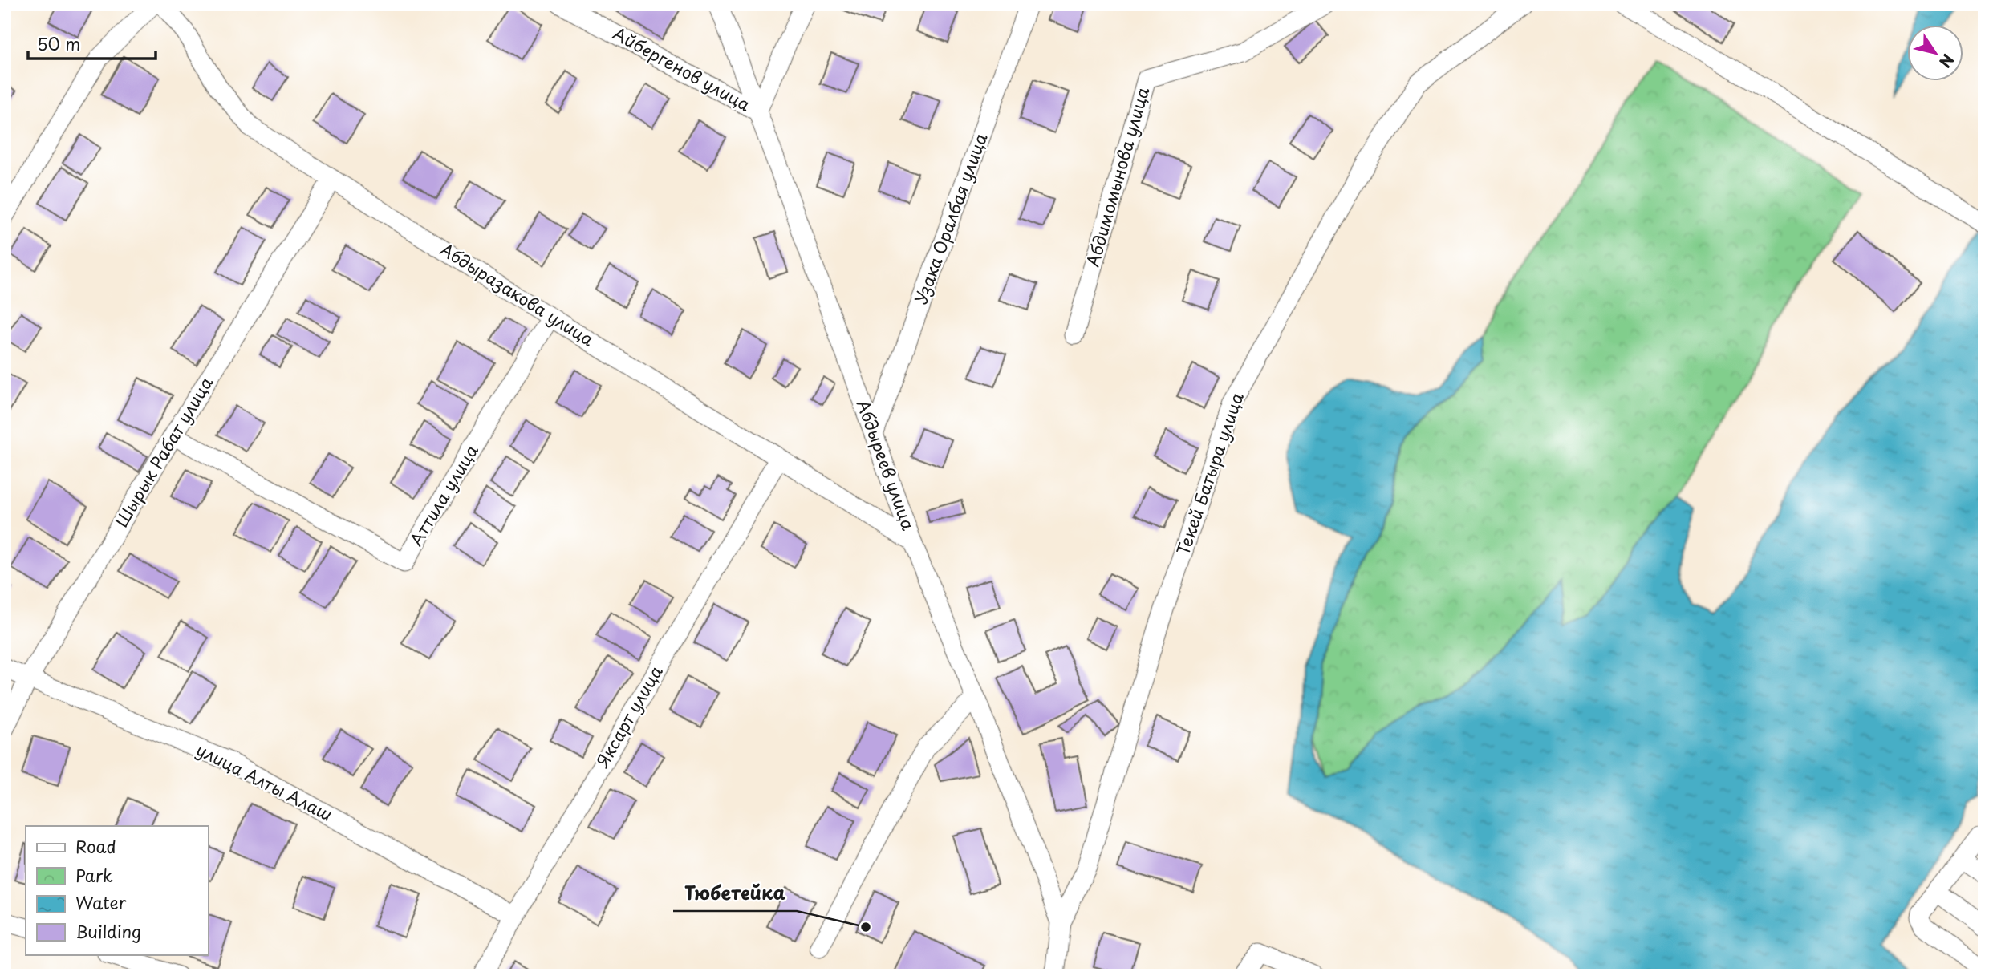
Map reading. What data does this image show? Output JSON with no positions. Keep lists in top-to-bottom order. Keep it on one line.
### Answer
{"streets":{"street":["Айбергенов улица","Абдимомынова улица","Узака Оралбая улица","Абдыразакова улица","Шырык Рабат улица","Абдыреев улица","Текей Батыра улица","Аттила улица","Яксарт улица","улица Алты Алаш"]},"crossings":[["Айбергенов улица","Абдыреев улица"],["Узака Оралбая улица","Абдыреев улица"],["Абдыразакова улица","Шырык Рабат улица"],["Абдыразакова улица","Абдыреев улица"],["Абдыразакова улица","Аттила улица"],["Абдыразакова улица","Яксарт улица"],["Шырык Рабат улица","Аттила улица"],["Шырык Рабат улица","улица Алты Алаш"],["Абдыреев улица","Текей Батыра улица"],["Яксарт улица","улица Алты Алаш"]],"places":["Тюбетейка"],"legend":["Road","Park","Water","Building"],"scale_bar":"50 m","north":"bottom right"}
